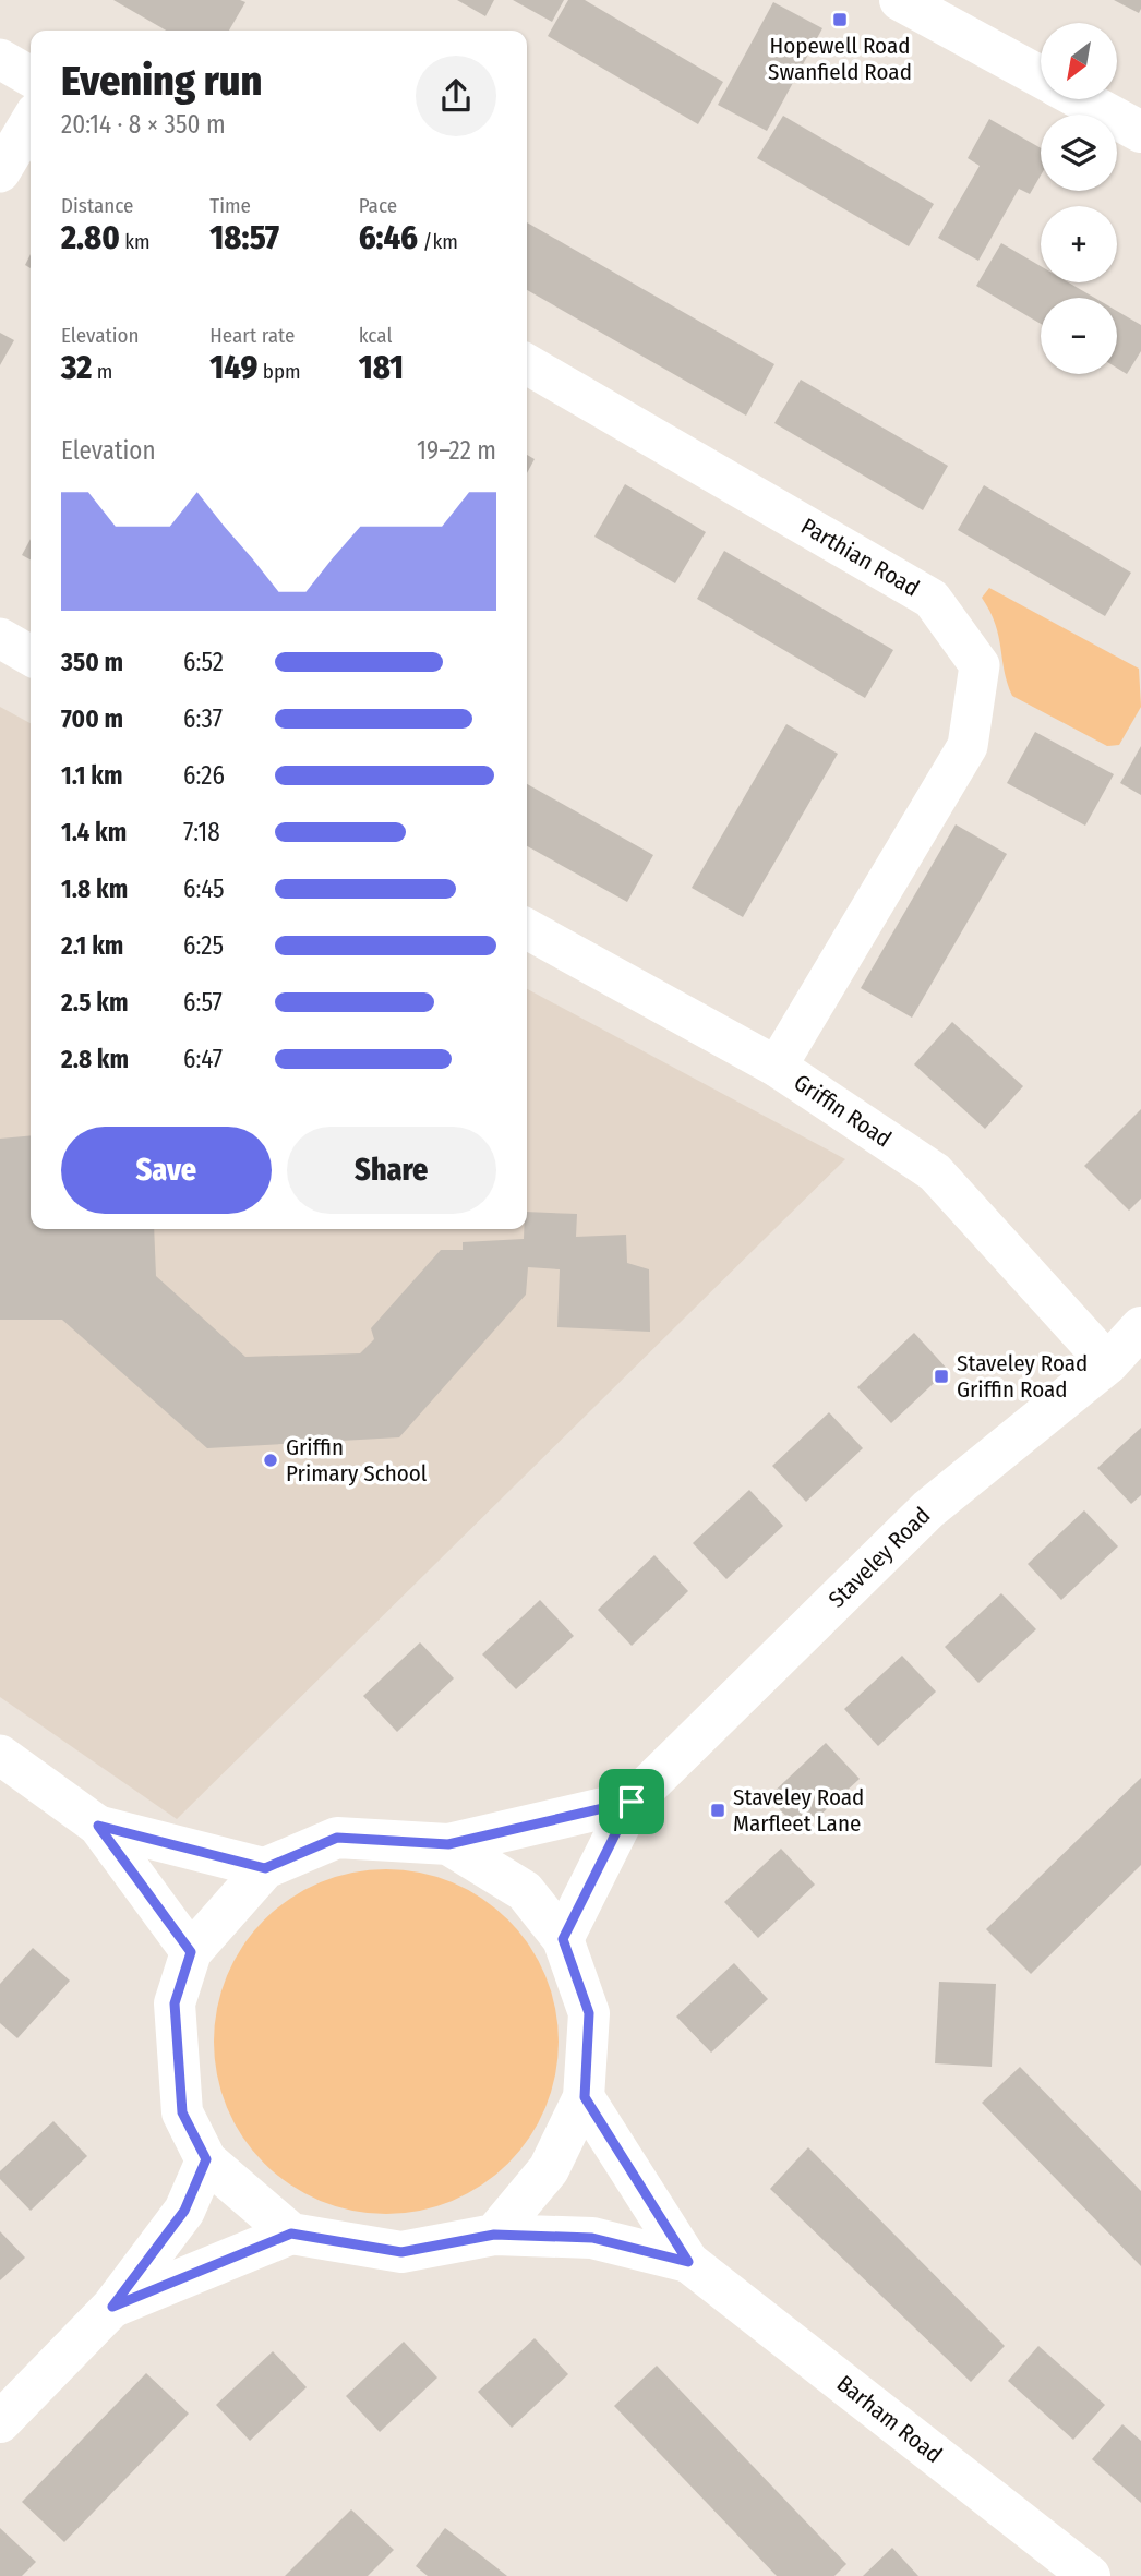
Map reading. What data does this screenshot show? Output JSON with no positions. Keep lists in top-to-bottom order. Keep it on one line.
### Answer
{"streets":{"street":["Parthian Road","Griffin Road","Staveley Road","Barham Road"]},"crossings":[["Parthian Road","Griffin Road"],["Griffin Road","Staveley Road"]],"places":{"transit":["Hopewell Road Swanfield Road","Staveley Road Griffin Road","Staveley Road Marfleet Lane"],"other":["Griffin Primary School"]},"north":"bottom left","page":{"map_buttons":["+","−"],"heading":["Evening run","20:14 · 8 × 350 m"],"stats":[["Distance","2.80 km"],["Time","18:57"],["Pace","6:46 /km"],["Elevation","32 m"],["Heart rate","149 bpm"],["kcal","181"]],"chart":["Elevation","19–22 m"],"list":[{"name":"350 m","note":"6:52"},{"name":"700 m","note":"6:37"},{"name":"1.1 km","note":"6:26"},{"name":"1.4 km","note":"7:18"},{"name":"1.8 km","note":"6:45"},{"name":"2.1 km","note":"6:25"},{"name":"2.5 km","note":"6:57"},{"name":"2.8 km","note":"6:47"}],"buttons":["Save","Share"]}}
